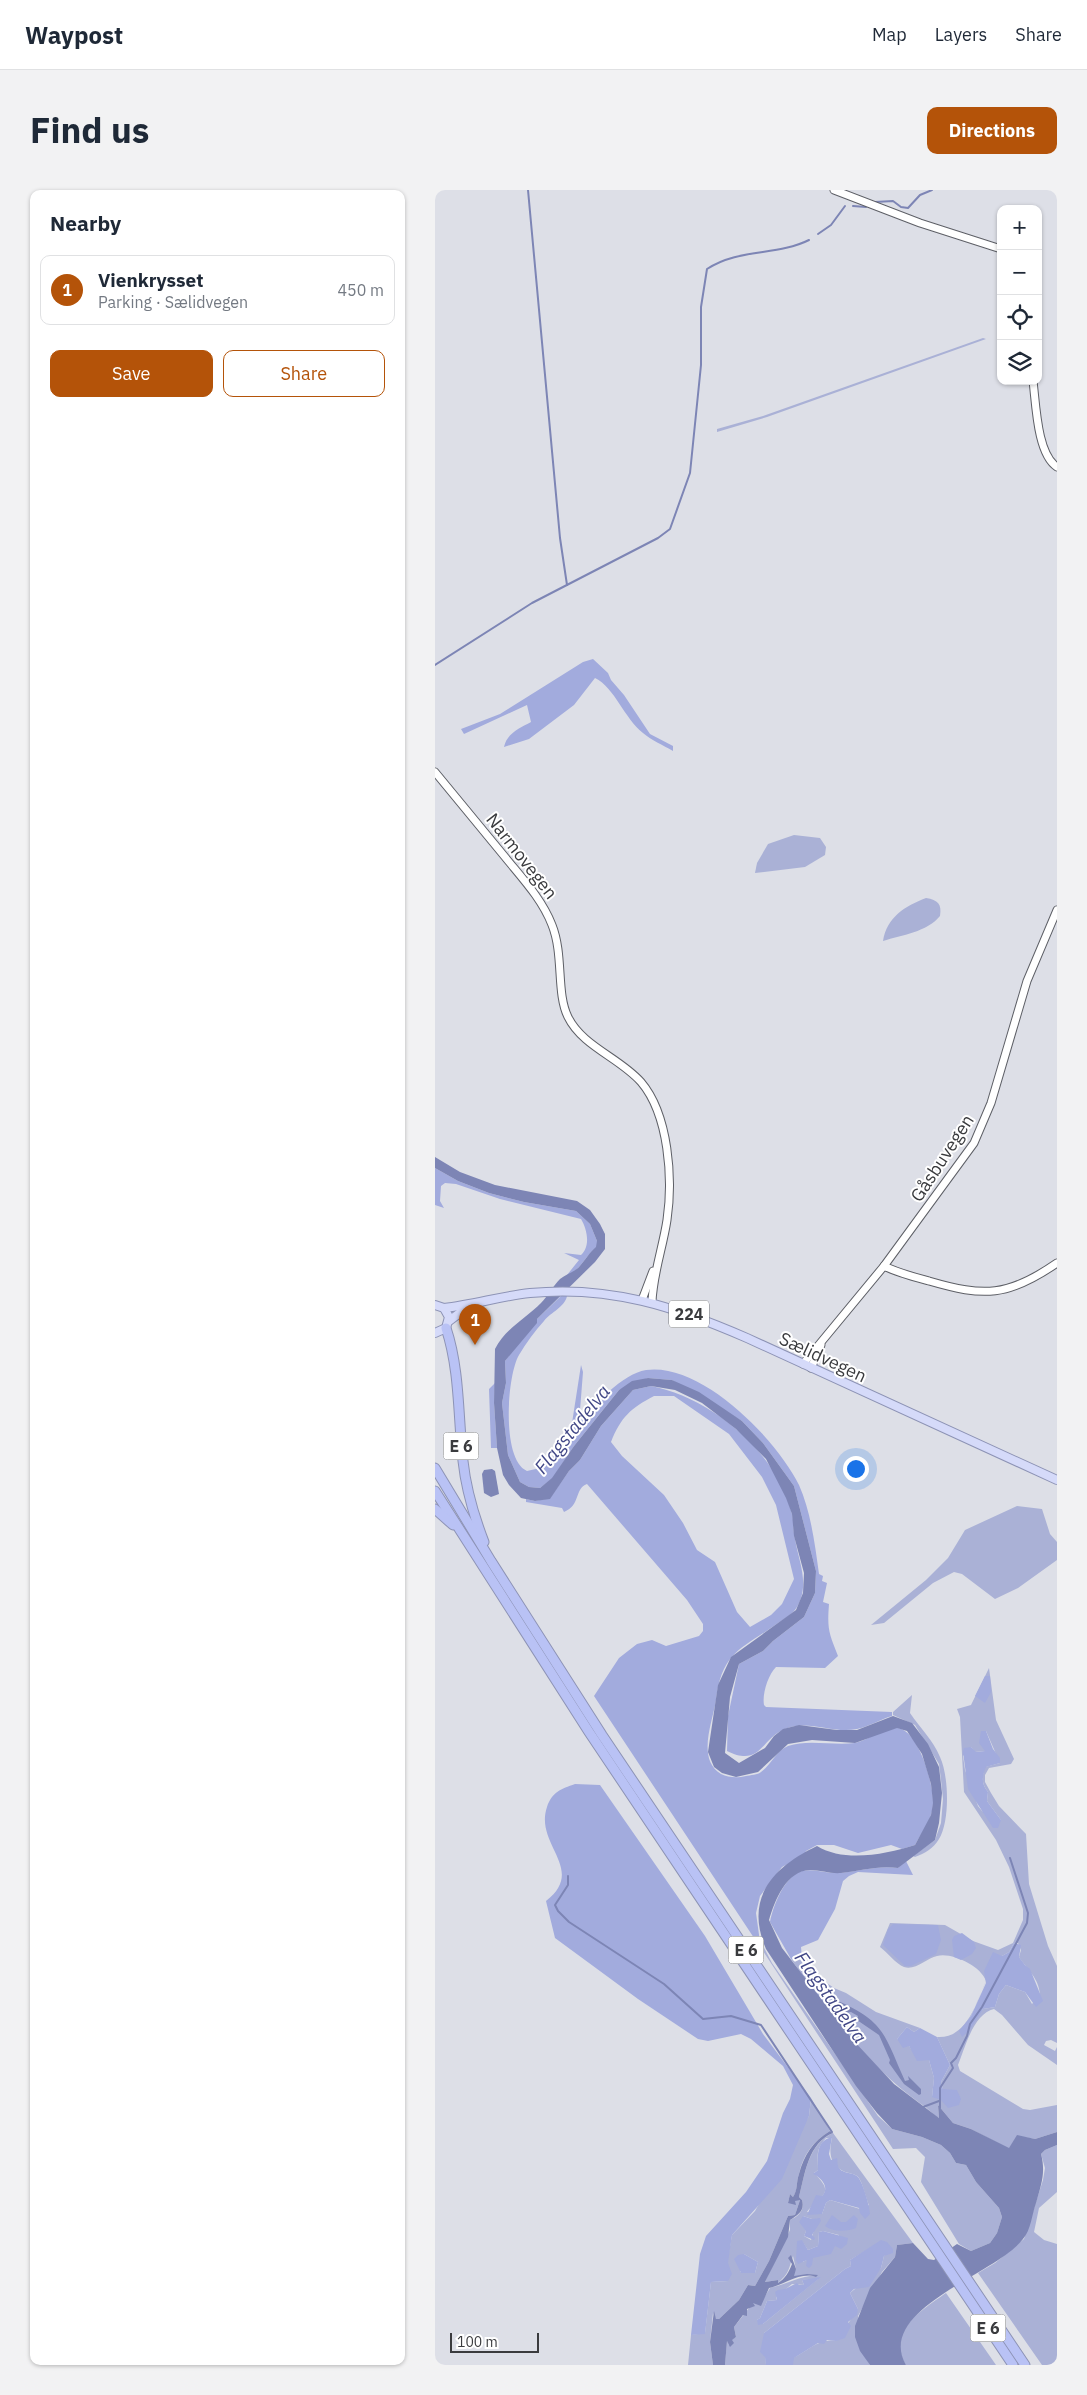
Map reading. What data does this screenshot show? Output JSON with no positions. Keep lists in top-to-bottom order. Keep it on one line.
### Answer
{"streets":{"highway":["E 6"],"main road":["Narmovegen","Gåsbuvegen","224","Sælidvegen"]},"crossings":[["Narmovegen","Sælidvegen"],["Gåsbuvegen","Sælidvegen"],["224","Sælidvegen"],["224","E 6"]],"water":["Flagstadelva"],"scale_bar":"100 m","page":{"header":"Waypost","nav":["Map","Layers","Share"],"title":"Find us","buttons":["Directions",["Save","Share"]],"heading":"Nearby","map_buttons":["+","−"],"list":[{"mark":"1","name":"Vienkrysset","note":"Parking · Sælidvegen","value":"450 m"}],"pins":"1","scale":"100 m"}}
